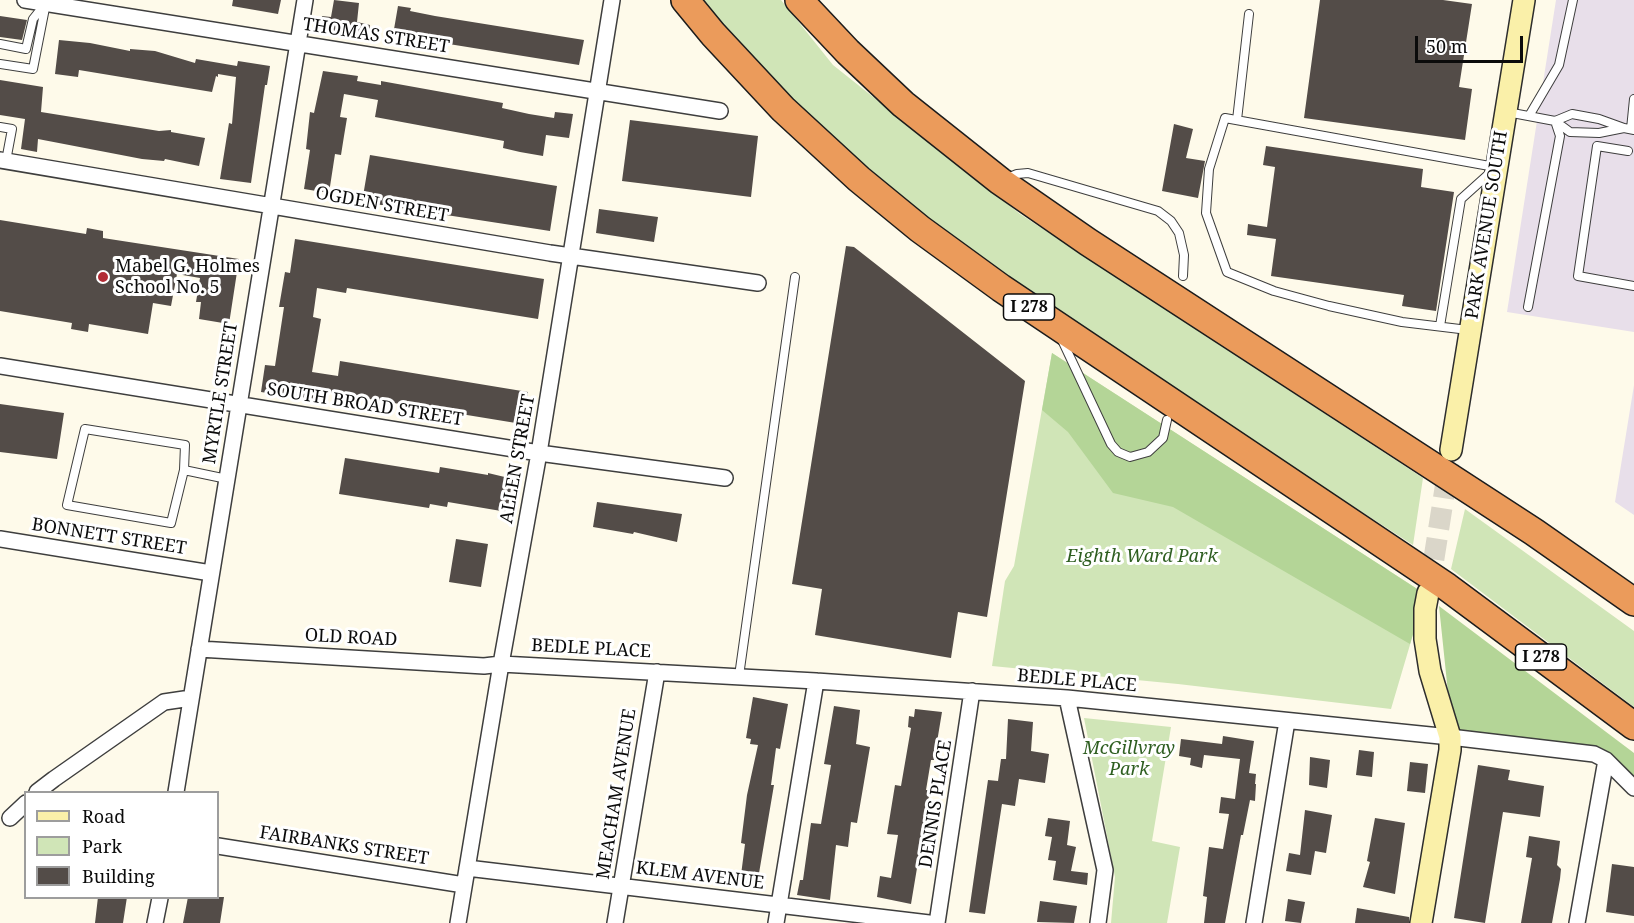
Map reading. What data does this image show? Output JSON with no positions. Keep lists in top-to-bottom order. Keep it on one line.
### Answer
{"streets":{"highway":["I 278"],"street":["THOMAS STREET","OGDEN STREET","PARK AVENUE SOUTH","MYRTLE STREET","SOUTH BROAD STREET","ALLEN STREET","BONNETT STREET","OLD ROAD","BEDLE PLACE","MEACHAM AVENUE","DENNIS PLACE","FAIRBANKS STREET","KLEM AVENUE"]},"crossings":[["THOMAS STREET","MYRTLE STREET"],["THOMAS STREET","ALLEN STREET"],["OGDEN STREET","MYRTLE STREET"],["OGDEN STREET","ALLEN STREET"],["MYRTLE STREET","SOUTH BROAD STREET"],["MYRTLE STREET","BONNETT STREET"],["MYRTLE STREET","OLD ROAD"],["SOUTH BROAD STREET","ALLEN STREET"],["ALLEN STREET","OLD ROAD"],["ALLEN STREET","BEDLE PLACE"],["ALLEN STREET","FAIRBANKS STREET"],["ALLEN STREET","KLEM AVENUE"],["OLD ROAD","BEDLE PLACE"],["BEDLE PLACE","MEACHAM AVENUE"],["BEDLE PLACE","DENNIS PLACE"],["MEACHAM AVENUE","KLEM AVENUE"]],"parks":["Eighth Ward Park","McGillvray Park"],"places":["Mabel G. Holmes School No. 5"],"legend":["Road","Park","Building"],"scale_bar":"50 m"}
